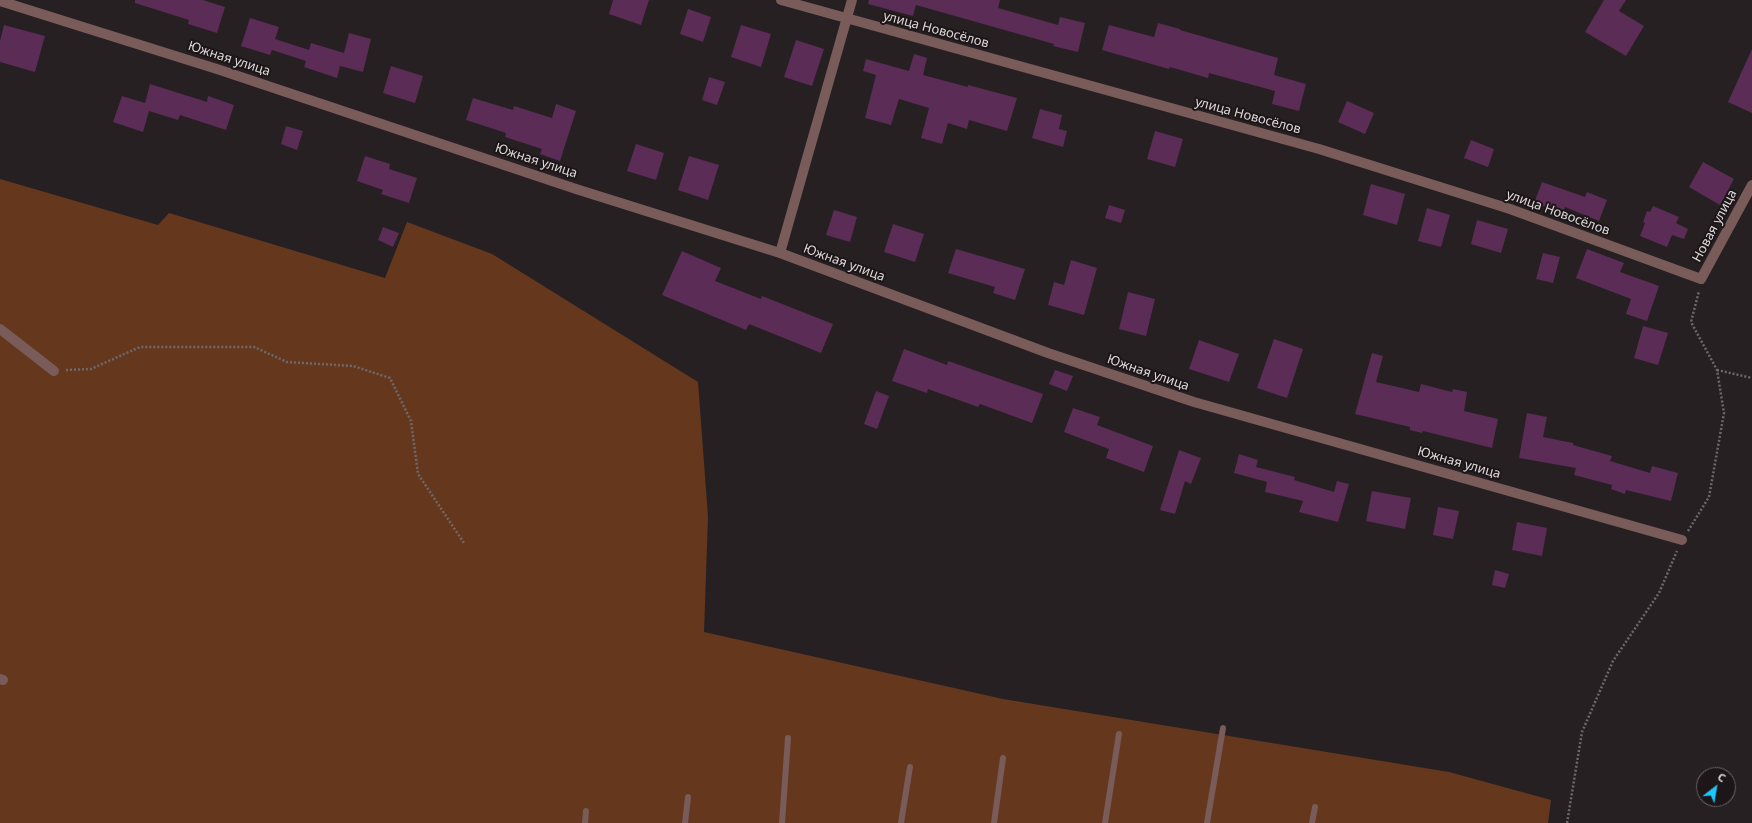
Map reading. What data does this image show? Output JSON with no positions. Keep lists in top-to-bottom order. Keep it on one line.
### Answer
{"streets":{"street":["улица Новосёлов","Южная улица","Новая улица"]},"crossings":[["улица Новосёлов","Новая улица"]],"north":"top right"}
